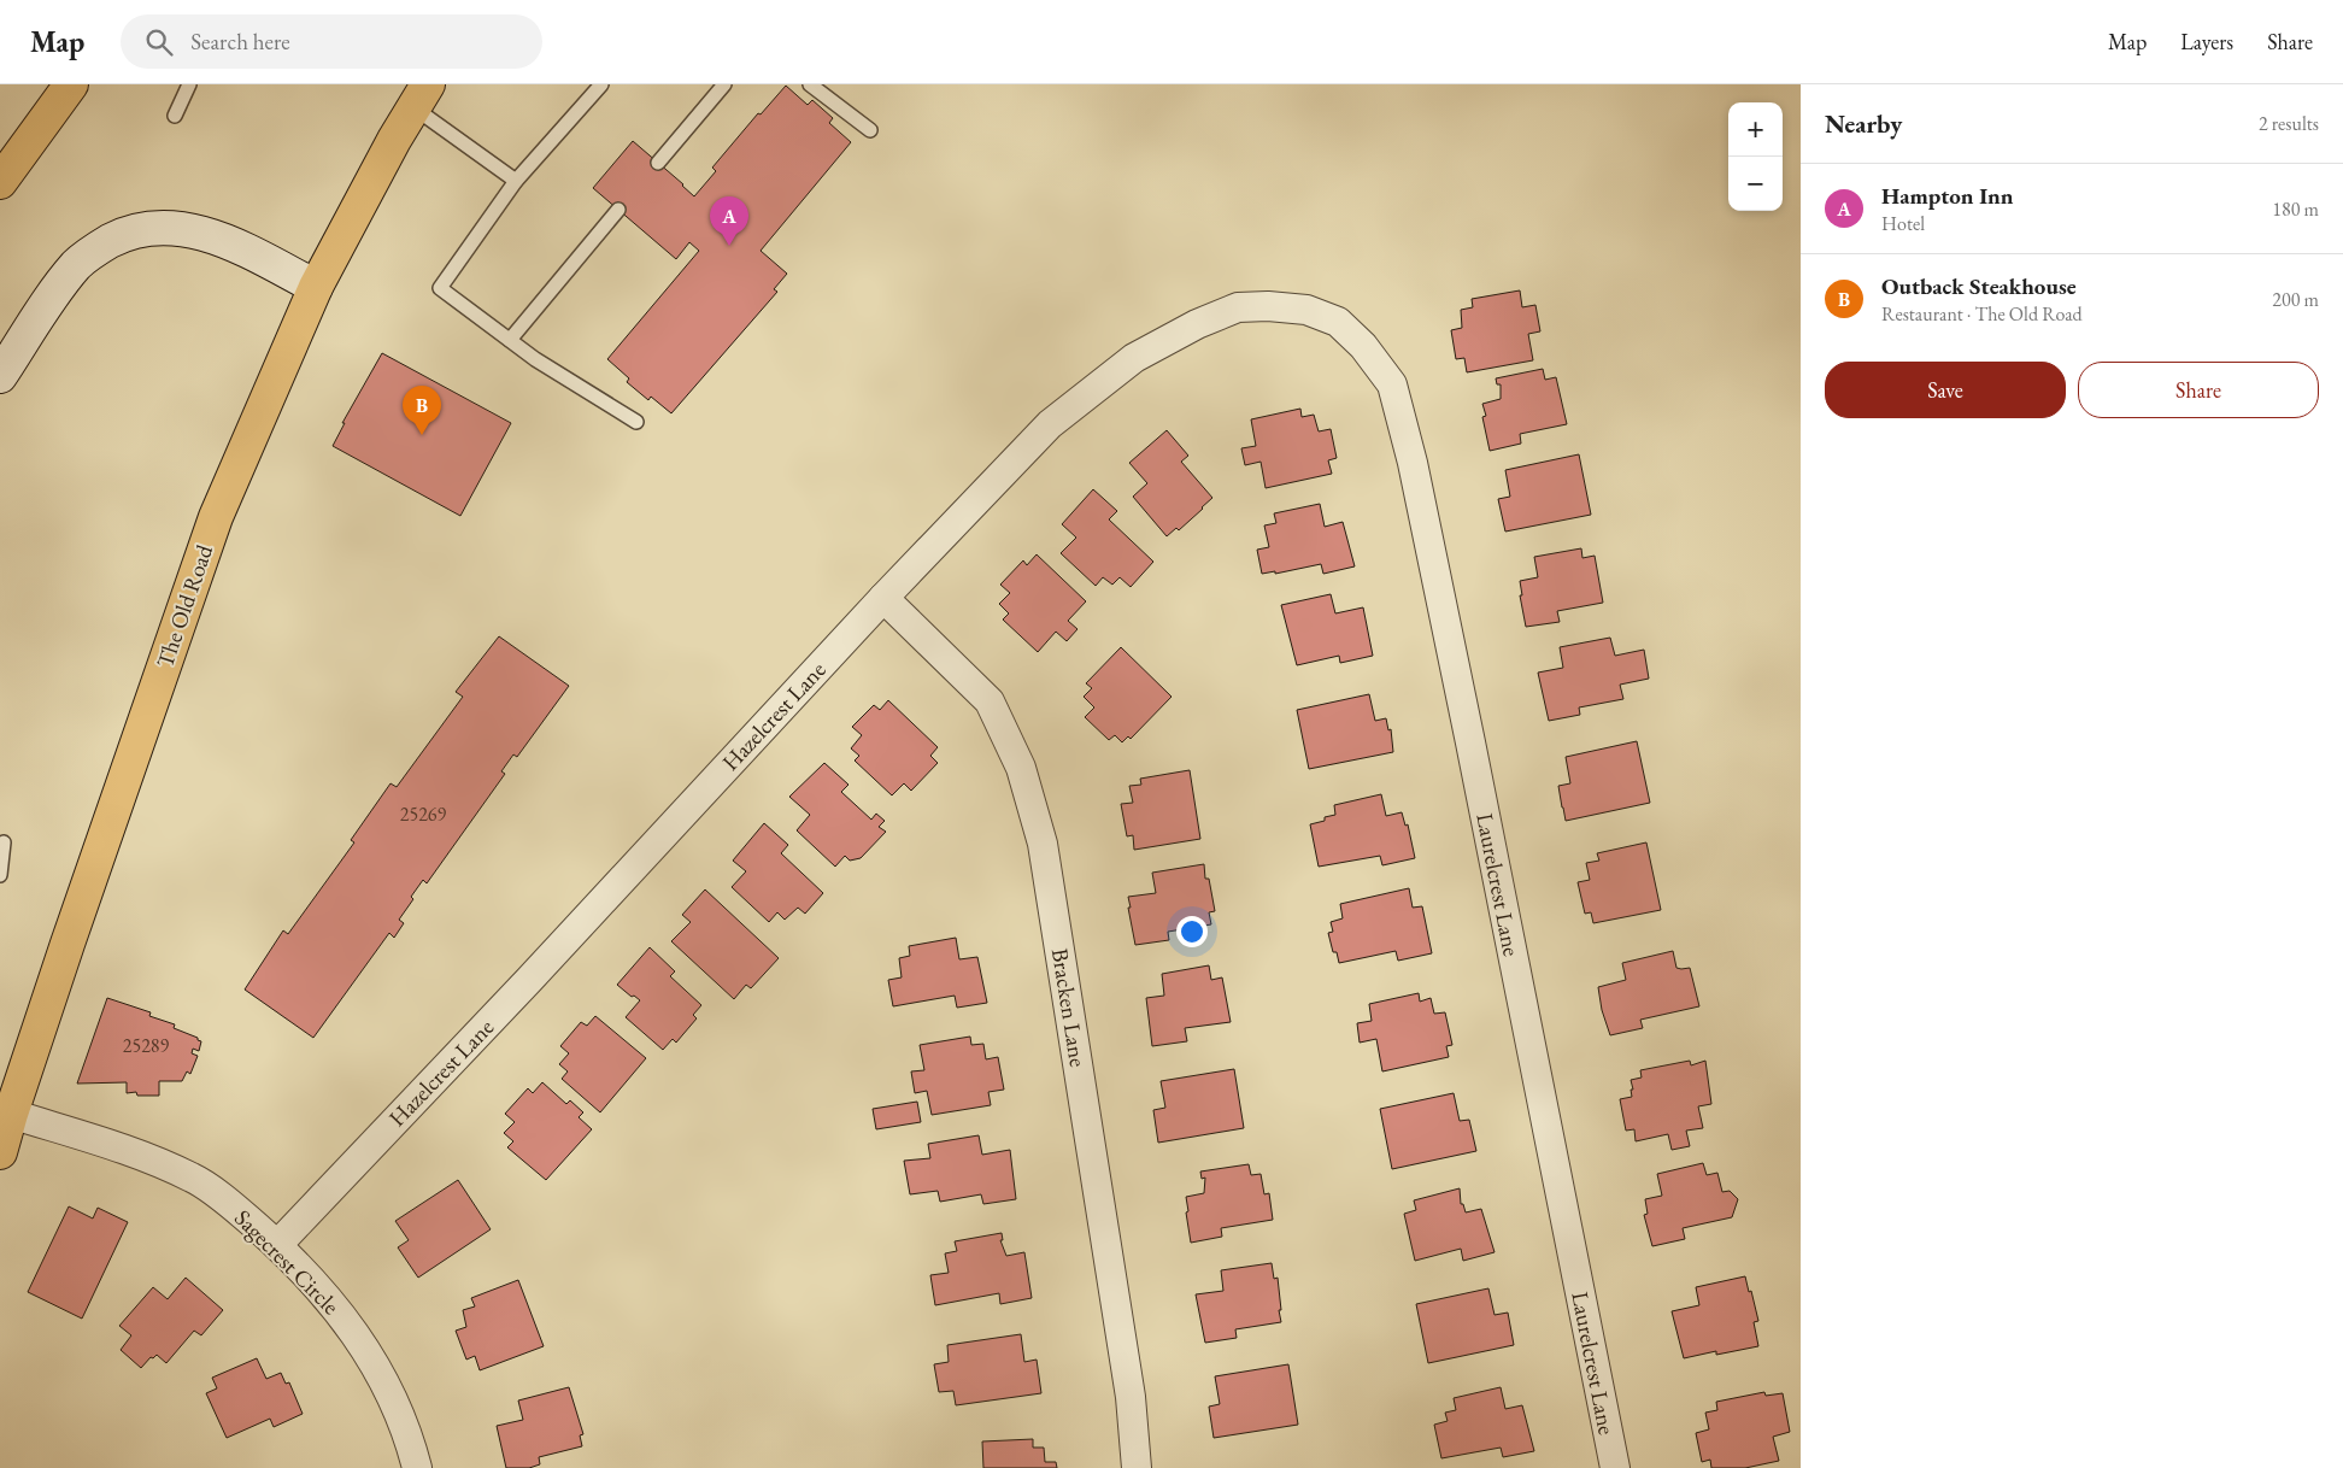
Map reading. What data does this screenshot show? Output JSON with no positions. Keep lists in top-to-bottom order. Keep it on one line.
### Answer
{"streets":{"main road":["The Old Road"],"street":["Hazelcrest Lane","Laurelcrest Lane","Bracken Lane","Sagecrest Circle"]},"crossings":[["The Old Road","Sagecrest Circle"],["Hazelcrest Lane","Laurelcrest Lane"],["Hazelcrest Lane","Bracken Lane"],["Hazelcrest Lane","Sagecrest Circle"]],"house_numbers":["25269","25289"],"page":{"header":"Map","search":"Search here","nav":["Map","Layers","Share"],"heading":["Nearby","2 results"],"map_buttons":["+","−"],"list":[{"mark":"A","name":"Hampton Inn","note":"Hotel","value":"180 m"},{"mark":"B","name":"Outback Steakhouse","note":"Restaurant · The Old Road","value":"200 m"}],"pins":["A","B"],"buttons":["Save","Share"]}}
